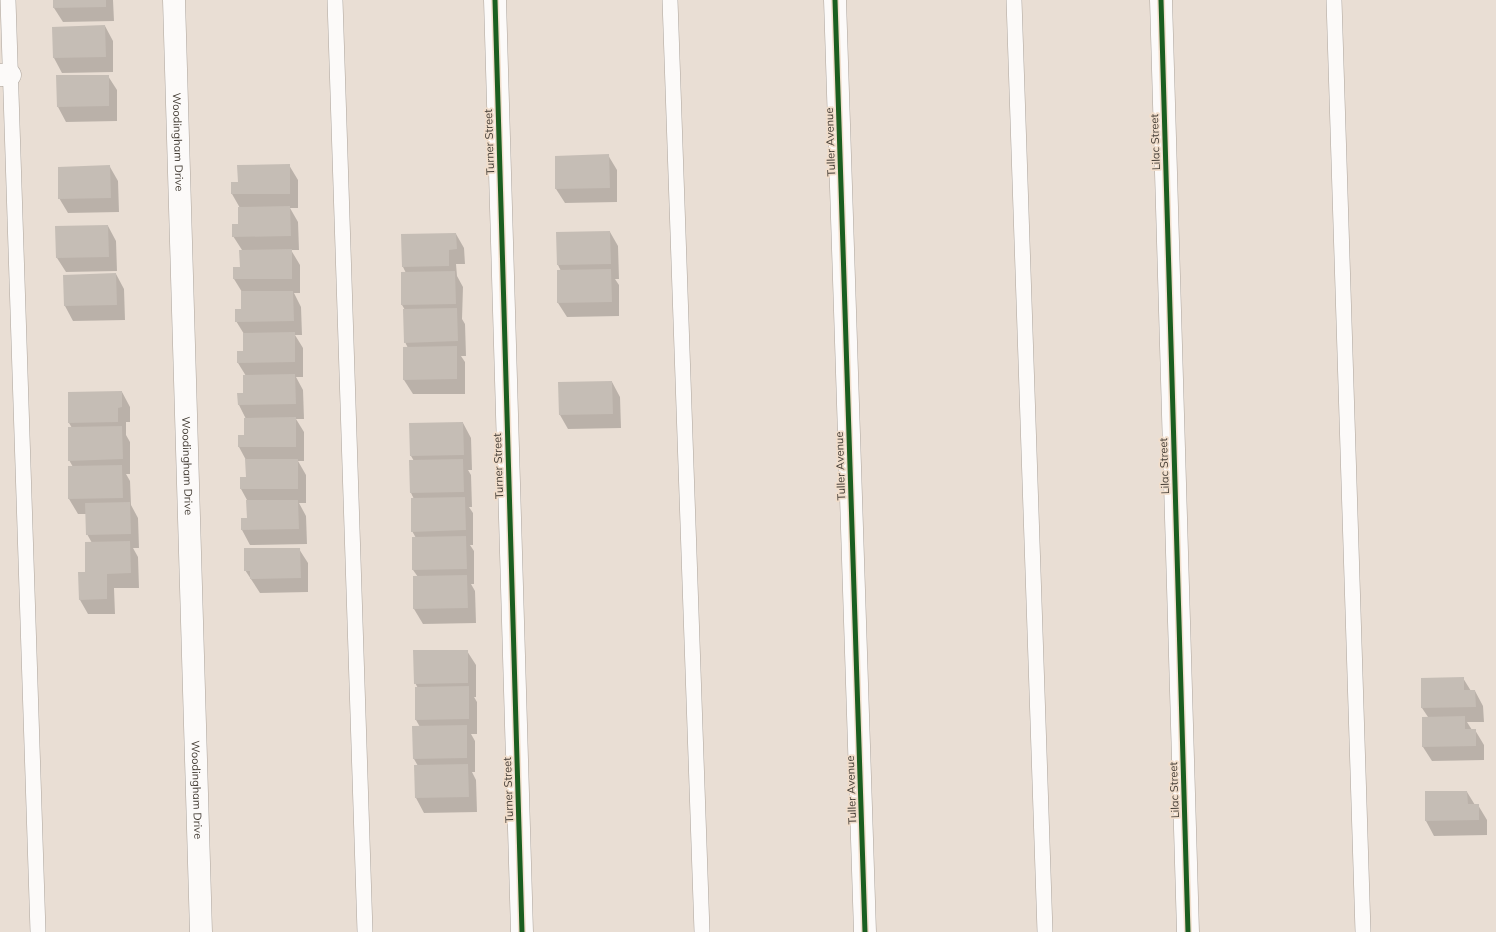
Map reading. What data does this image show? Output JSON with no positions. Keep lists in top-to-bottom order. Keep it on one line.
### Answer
{"streets":{"street":["Woodingham Drive","Turner Street","Tuller Avenue","Lilac Street"]}}
